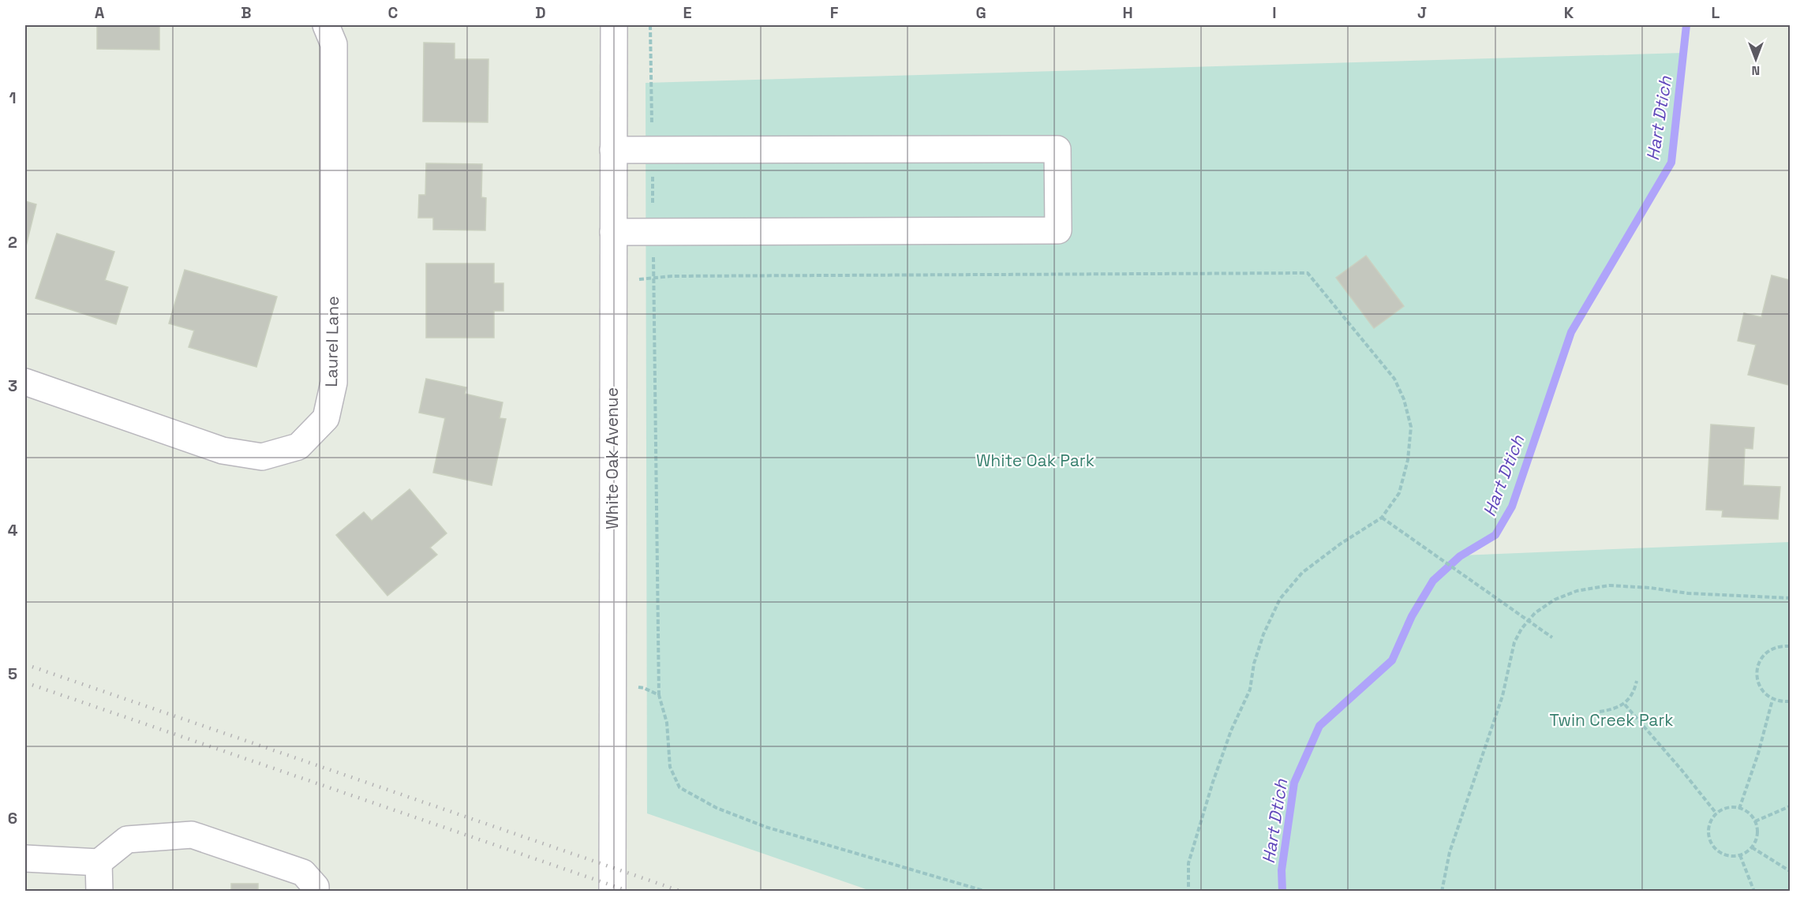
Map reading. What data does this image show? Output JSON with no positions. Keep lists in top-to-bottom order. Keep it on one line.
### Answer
{"streets":{"street":["Laurel Lane","White Oak Avenue"]},"water":["Hart Dtich"],"parks":["White Oak Park","Twin Creek Park"],"north":"bottom","grid":{"columns":["A","B","C","D","E","F","G","H","I","J","K","L"],"rows":["1","2","3","4","5","6"]}}
